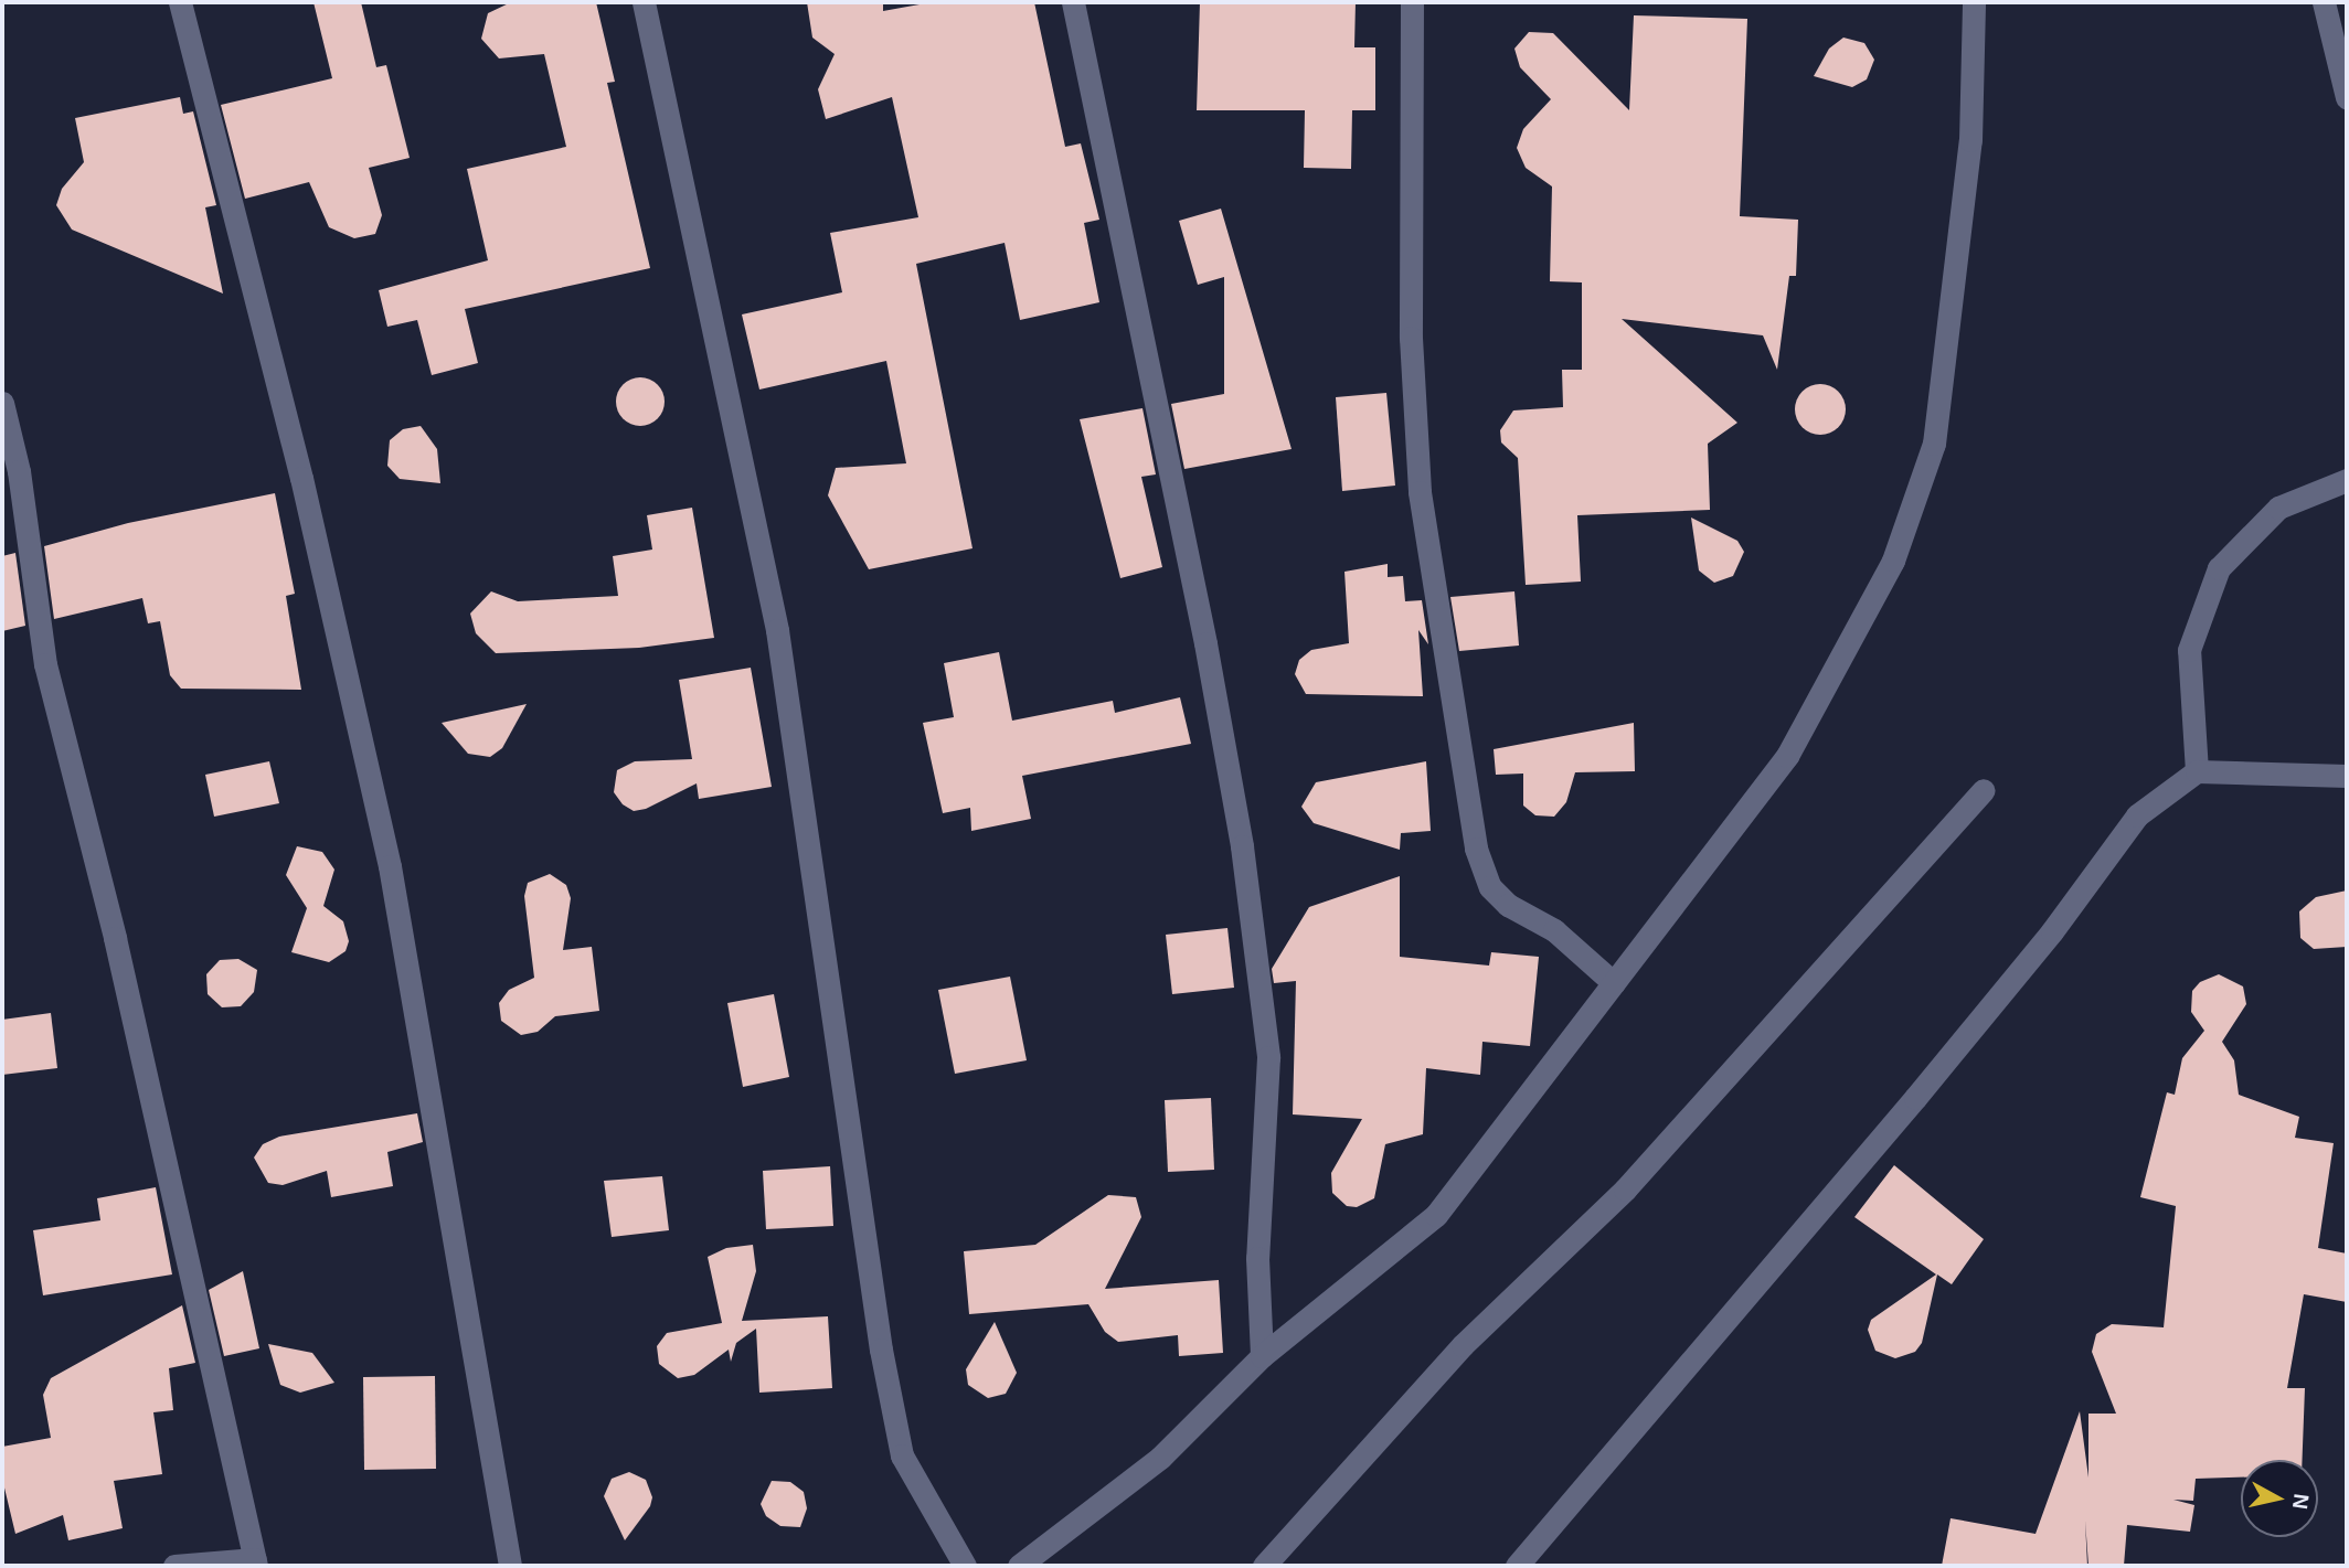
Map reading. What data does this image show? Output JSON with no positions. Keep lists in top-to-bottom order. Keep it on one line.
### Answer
{"north":"right"}
